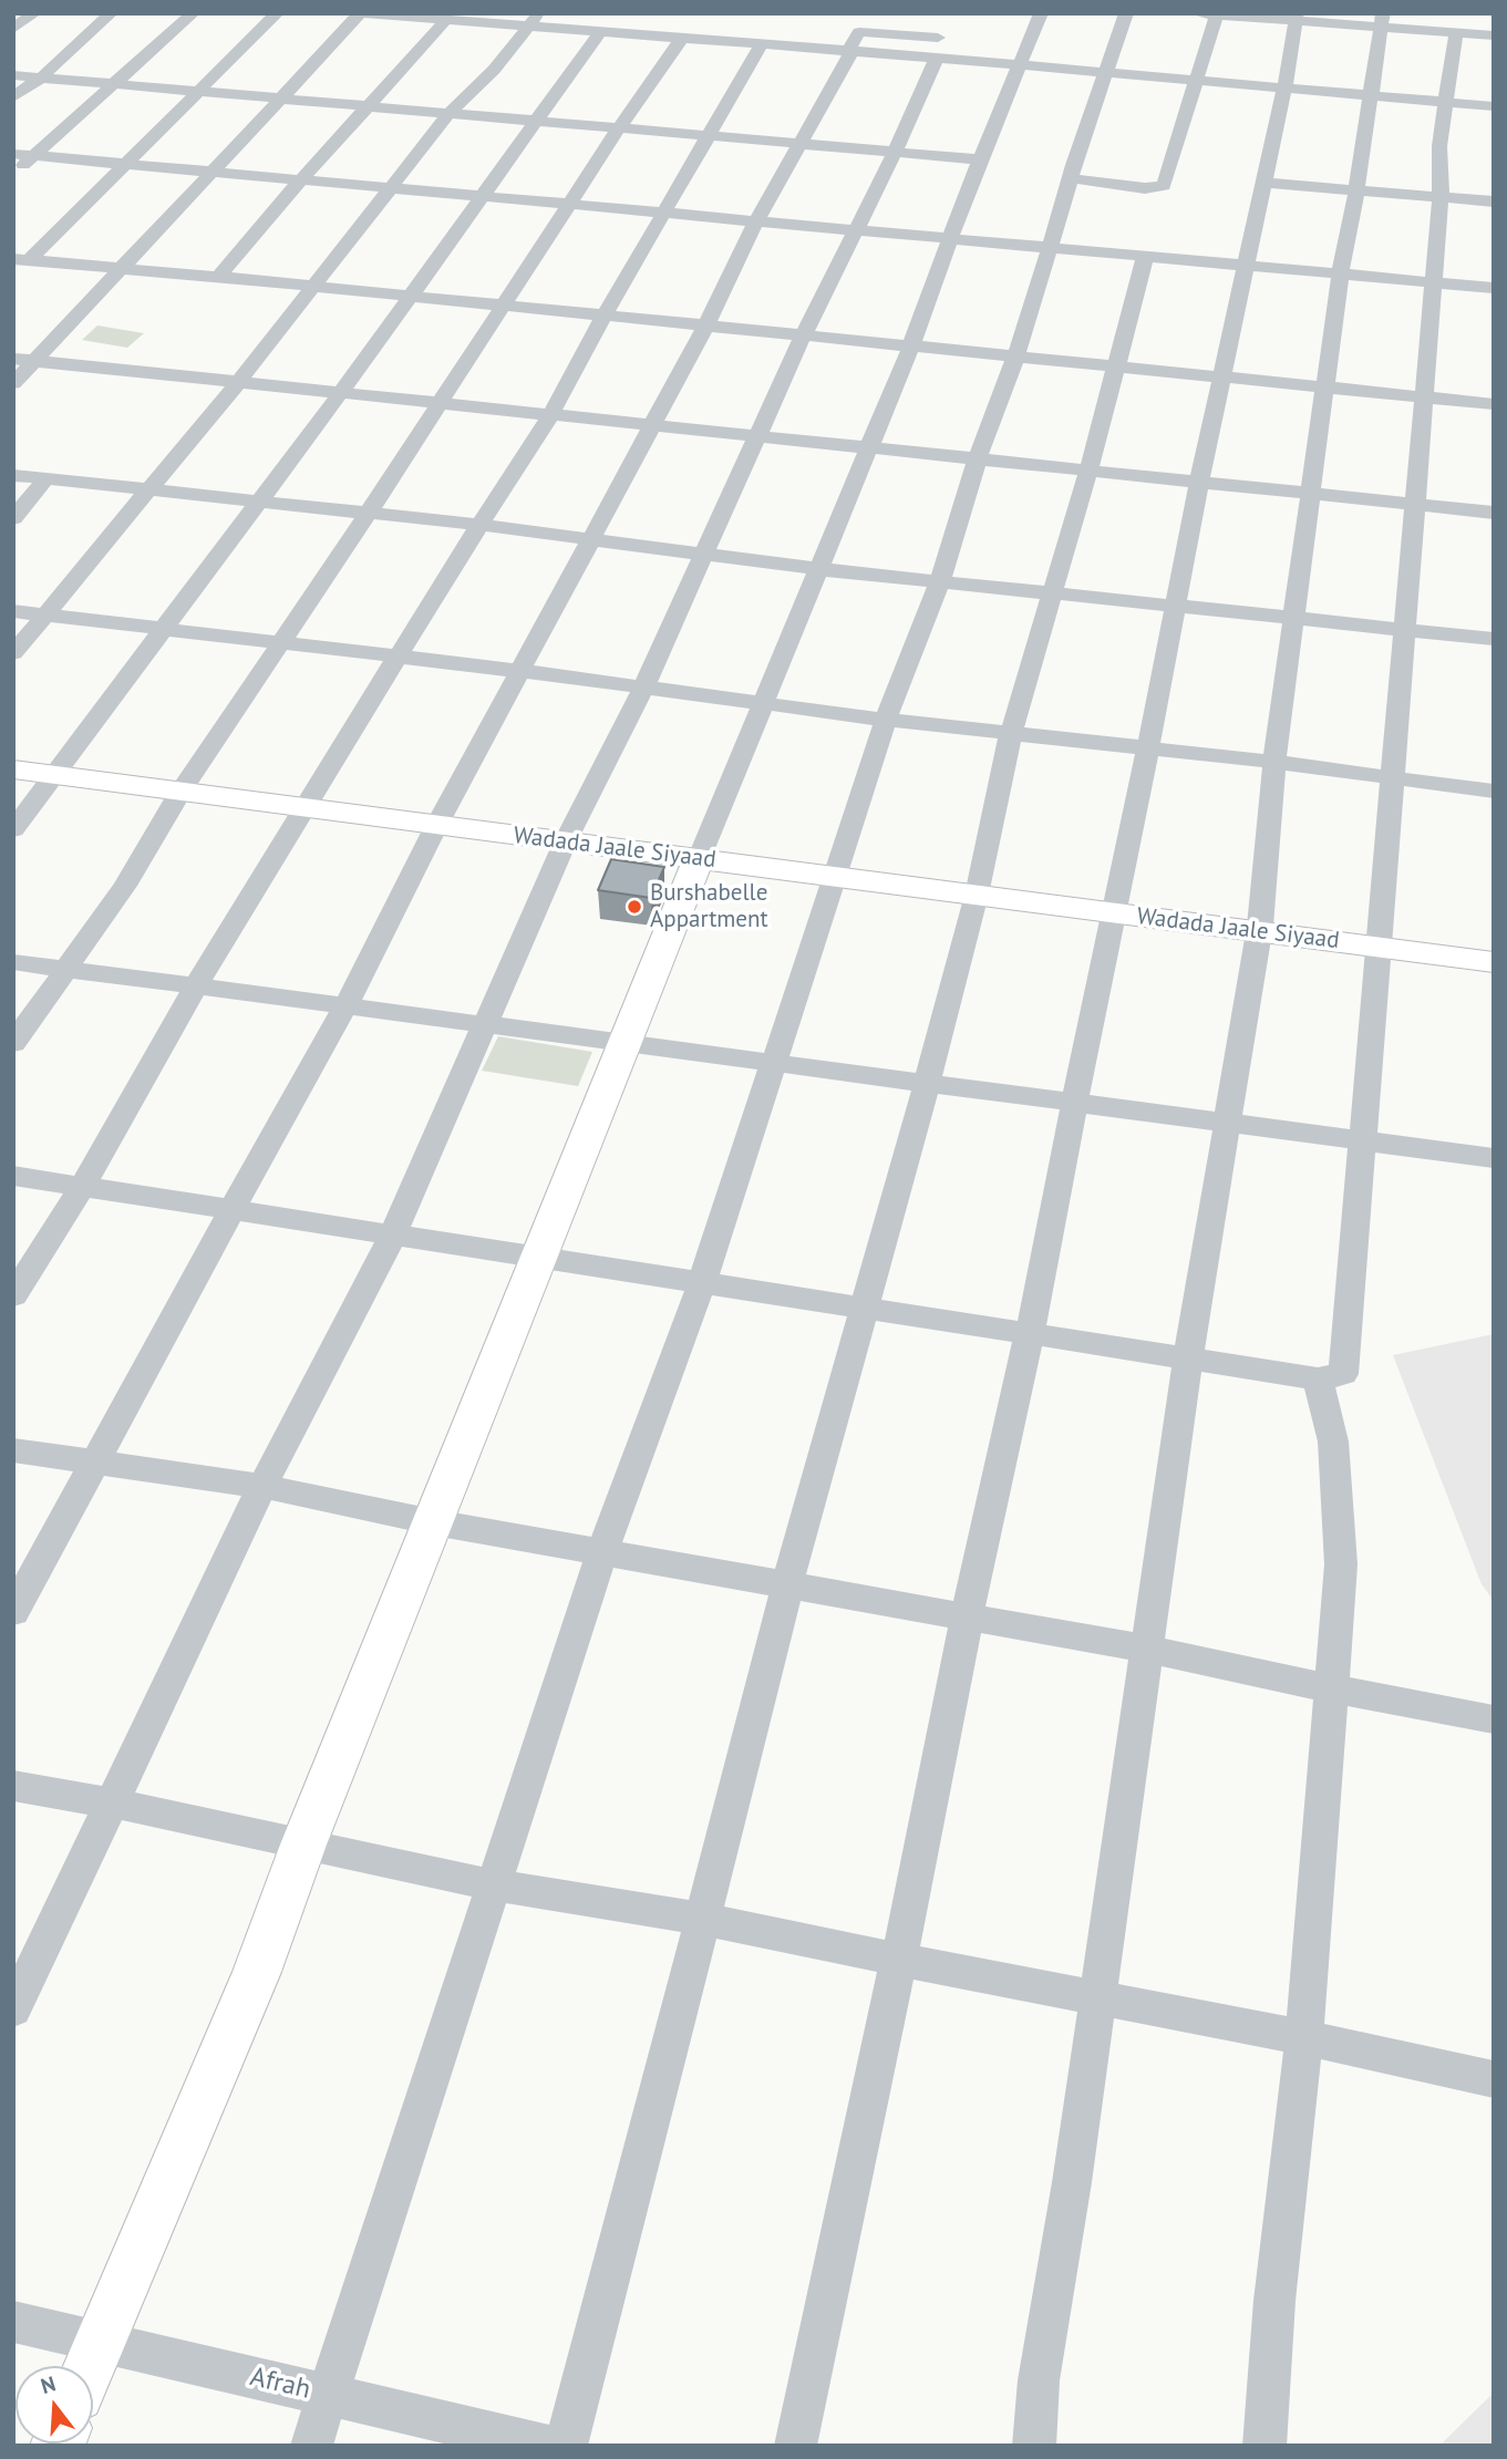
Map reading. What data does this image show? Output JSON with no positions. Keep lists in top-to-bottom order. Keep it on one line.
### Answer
{"streets":{"main road":["Wadada Jaale Siyaad"],"street":["Afrah"]},"places":["Burshabelle Appartment"],"north":"top"}
